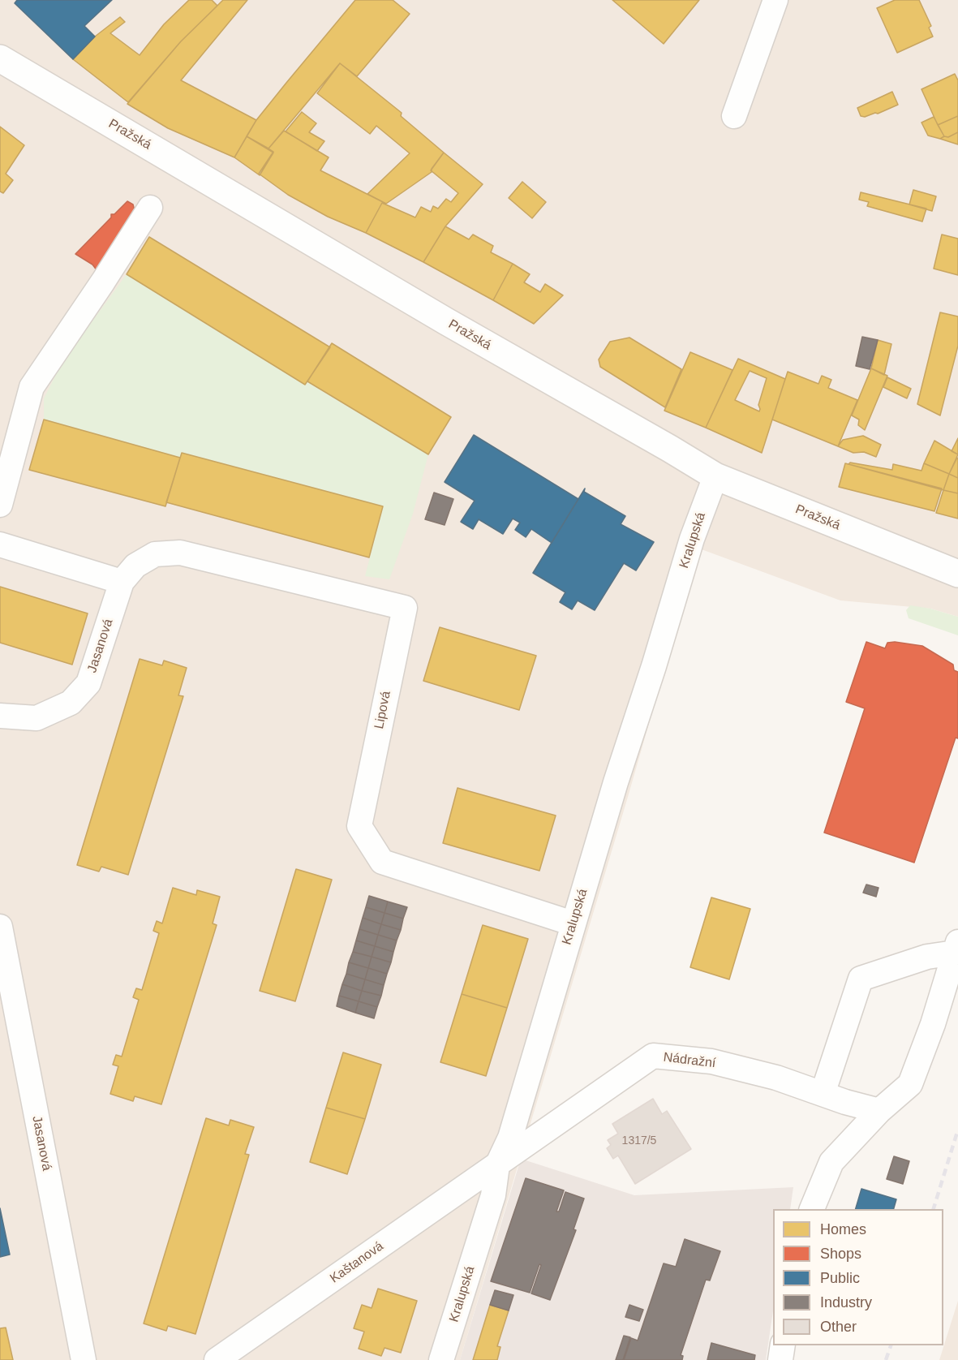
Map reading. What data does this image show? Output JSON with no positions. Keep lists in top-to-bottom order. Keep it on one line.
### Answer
{"streets":{"main road":["Pražská"],"street":["Kralupská","Jasanová","Lipová","Nádražní","Kaštanová"]},"crossings":[["Pražská","Kralupská"],["Kralupská","Lipová"],["Kralupská","Nádražní"],["Kralupská","Kaštanová"],["Jasanová","Lipová"],["Nádražní","Kaštanová"]],"house_numbers":["1317/5"],"legend":["Homes","Shops","Public","Industry","Other"]}
